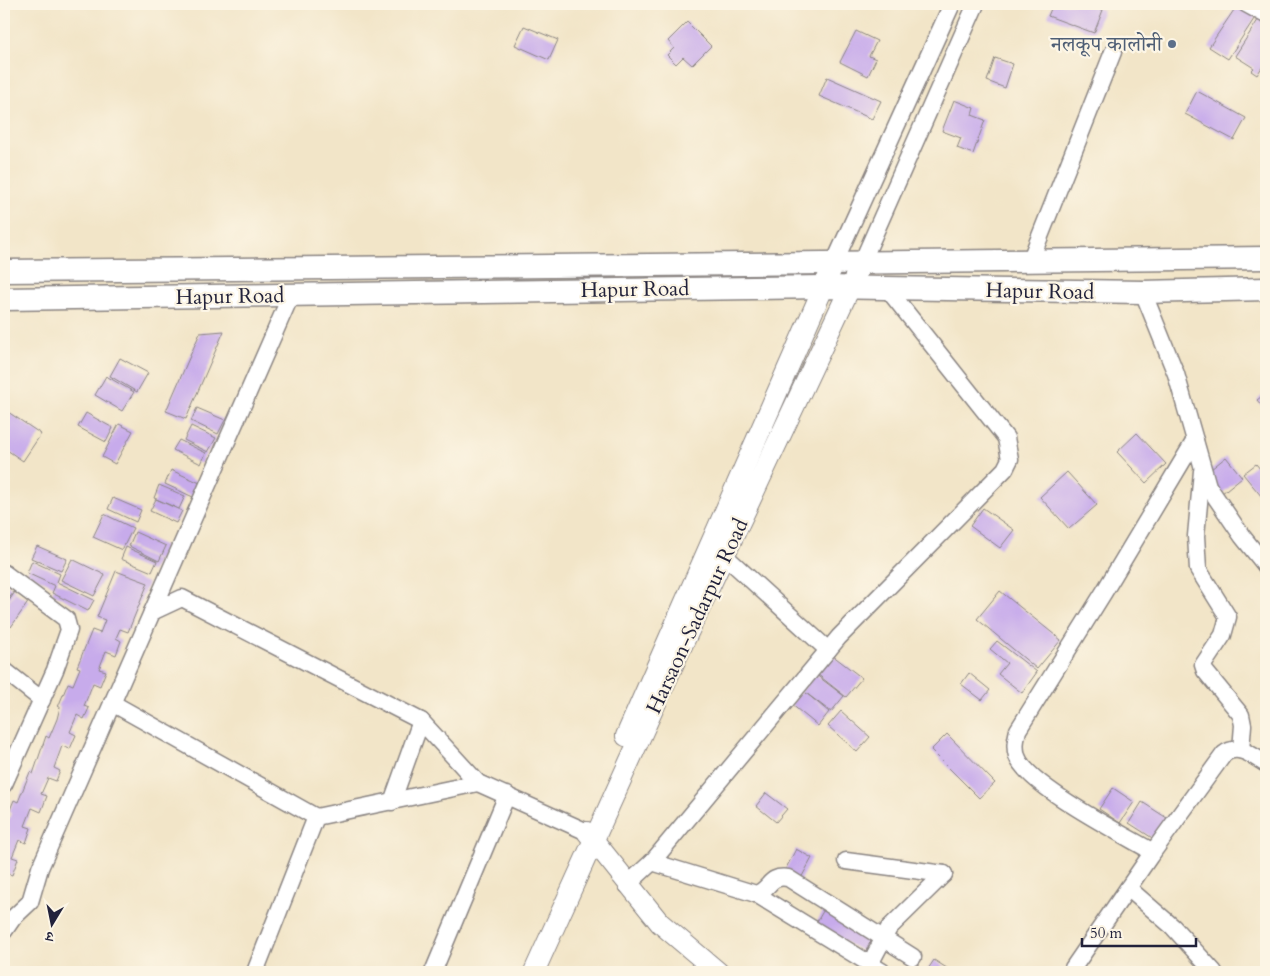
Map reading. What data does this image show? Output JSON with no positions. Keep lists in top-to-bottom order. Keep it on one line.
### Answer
{"streets":{"main road":["Hapur Road"],"street":["Harsaon-Sadarpur Road"]},"crossings":[["Hapur Road","Harsaon-Sadarpur Road"]],"places":["नलकूप कालोनी"],"scale_bar":"50 m","north":"bottom"}
